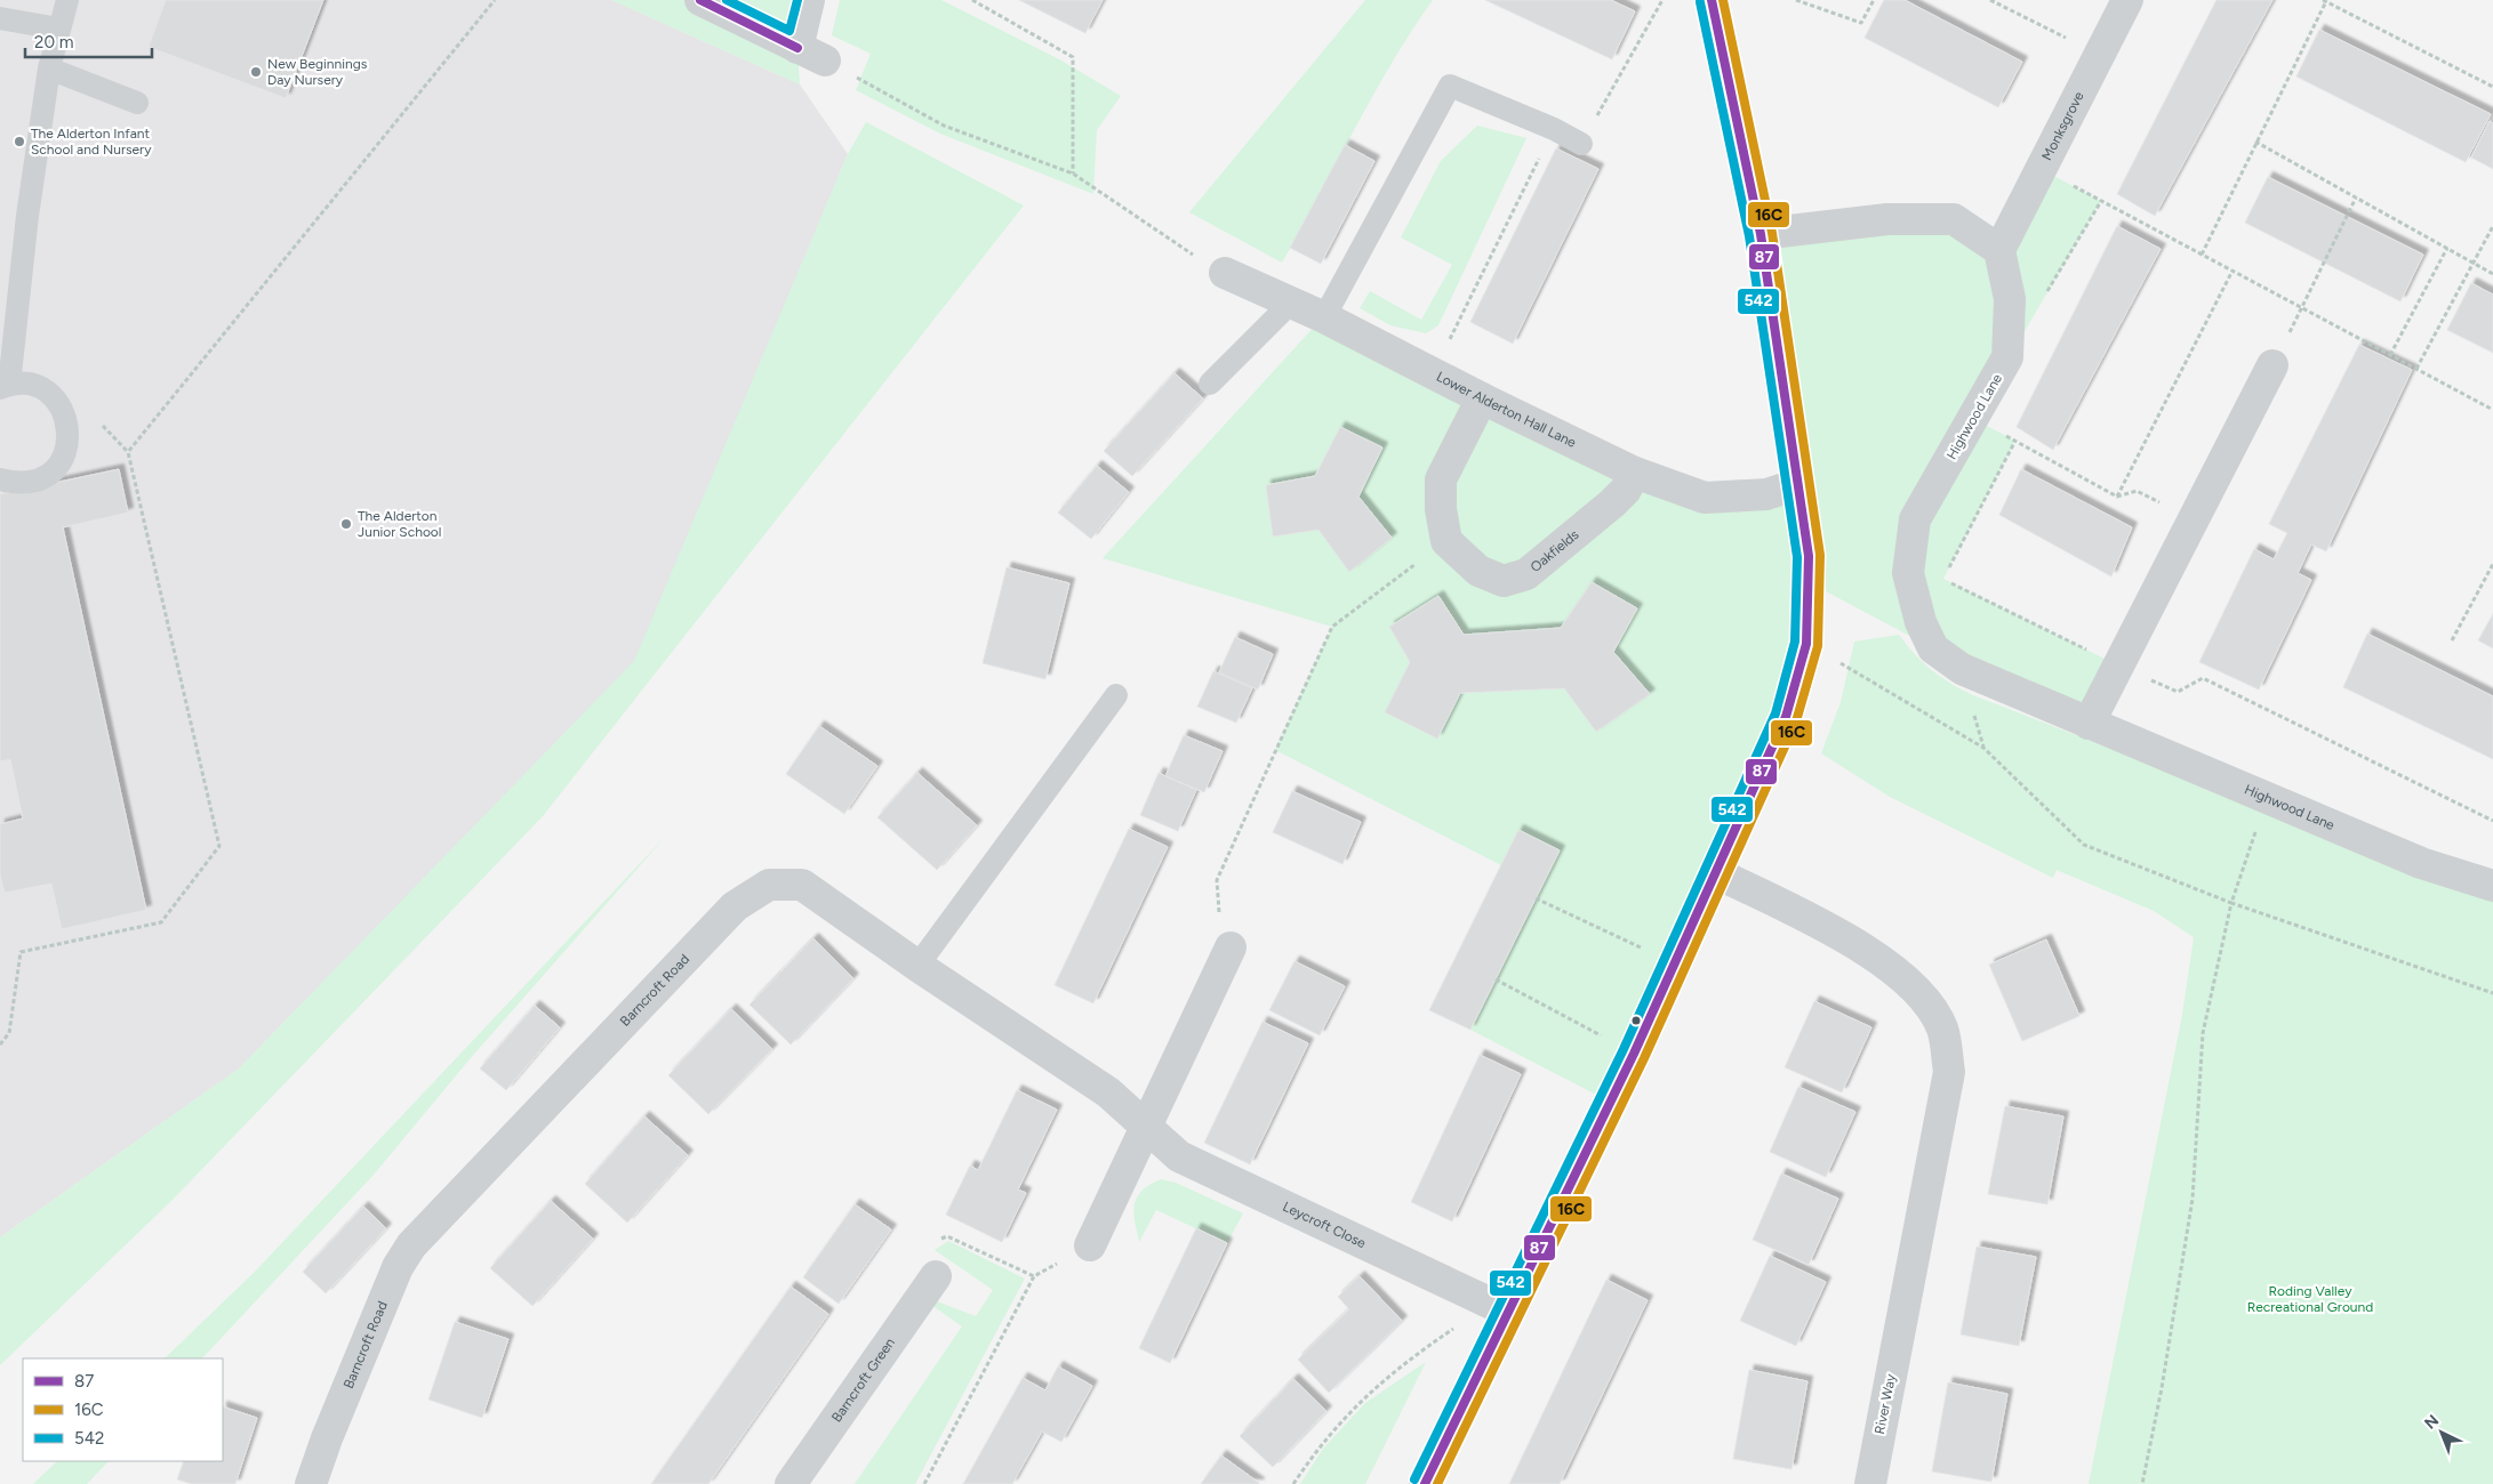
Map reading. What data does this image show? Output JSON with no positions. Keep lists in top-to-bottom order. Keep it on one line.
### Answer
{"streets":{"street":["Monksgrove","Lower Alderton Hall Lane","Highwood Lane","Oakfields","Barncroft Road","Leycroft Close","Barncroft Green","River Way"]},"crossings":[["Monksgrove","Highwood Lane"],["Lower Alderton Hall Lane","Oakfields"],["Barncroft Road","Leycroft Close"]],"parks":["Roding Valley Recreational Ground"],"places":["New Beginnings Day Nursery","The Alderton Infant School and Nursery","The Alderton Junior School"],"lines":["transit line 87","transit line 16C","transit line 542"],"legend":["87","16C","542"],"scale_bar":"20 m","north":"top left"}
